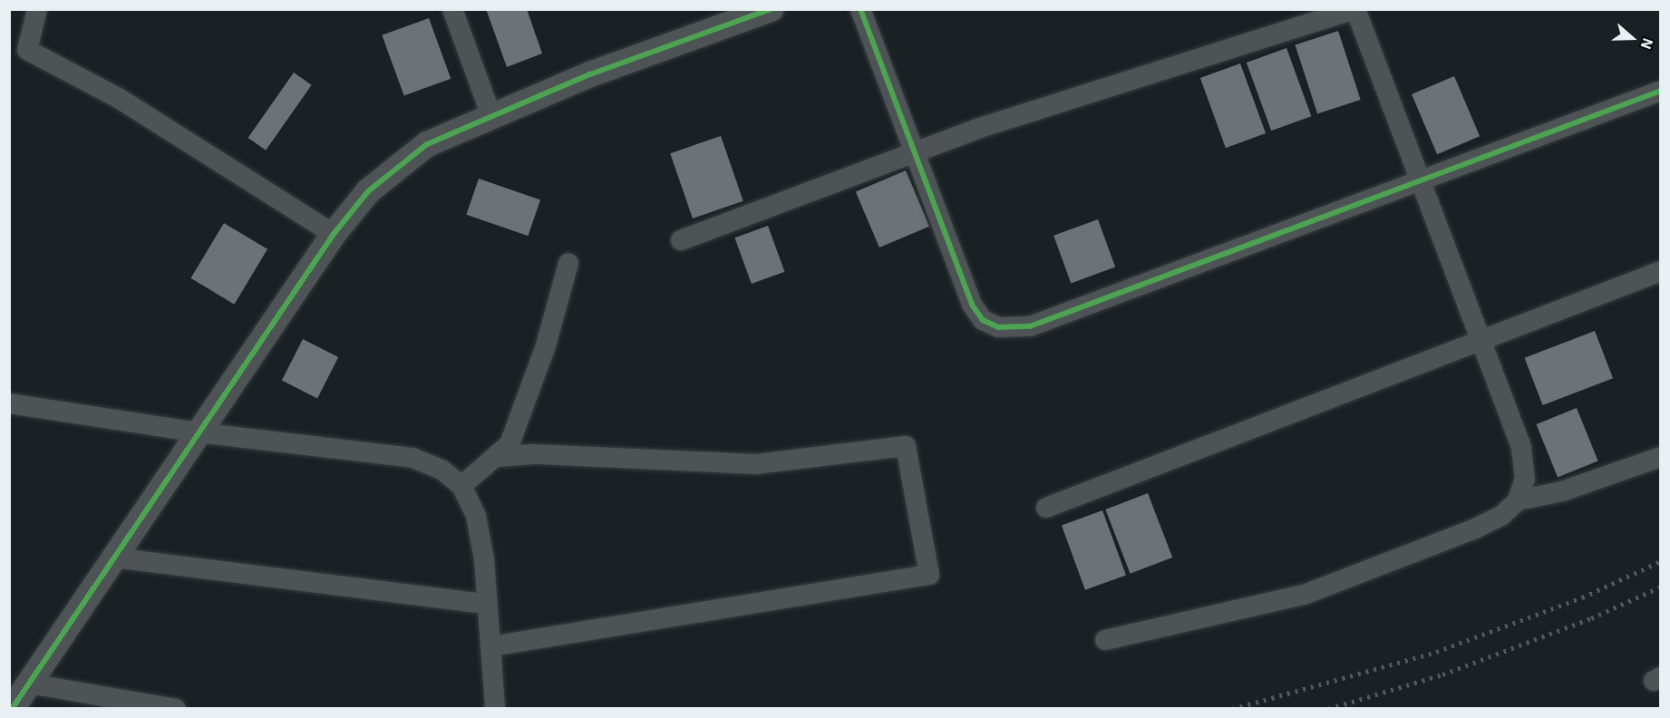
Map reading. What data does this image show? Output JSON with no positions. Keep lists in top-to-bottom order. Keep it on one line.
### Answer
{"north":"right"}
